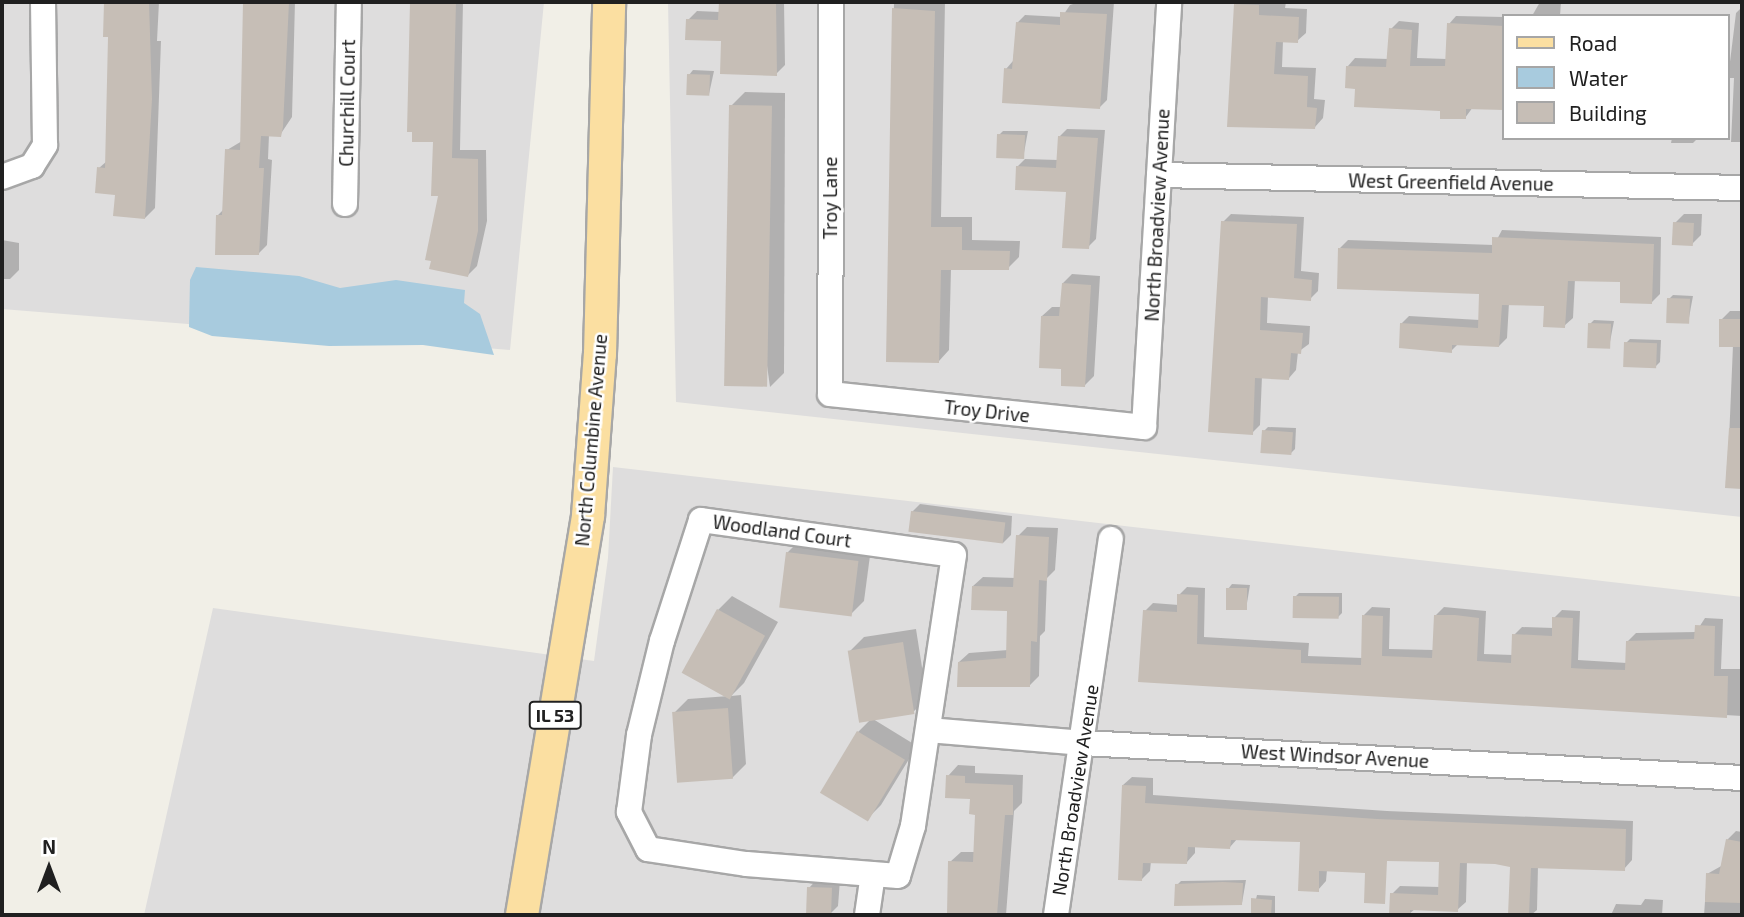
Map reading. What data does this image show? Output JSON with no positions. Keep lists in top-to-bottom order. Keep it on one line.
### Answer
{"streets":{"main road":["North Columbine Avenue","IL 53"],"street":["Churchill Court","West Greenfield Avenue","Troy Lane","North Broadview Avenue","Troy Drive","Woodland Court","West Windsor Avenue"]},"crossings":[["West Greenfield Avenue","North Broadview Avenue"],["Troy Lane","Troy Drive"],["North Broadview Avenue","Troy Drive"],["North Broadview Avenue","West Windsor Avenue"],["Woodland Court","West Windsor Avenue"]],"legend":["Road","Water","Building"],"north":"top"}
